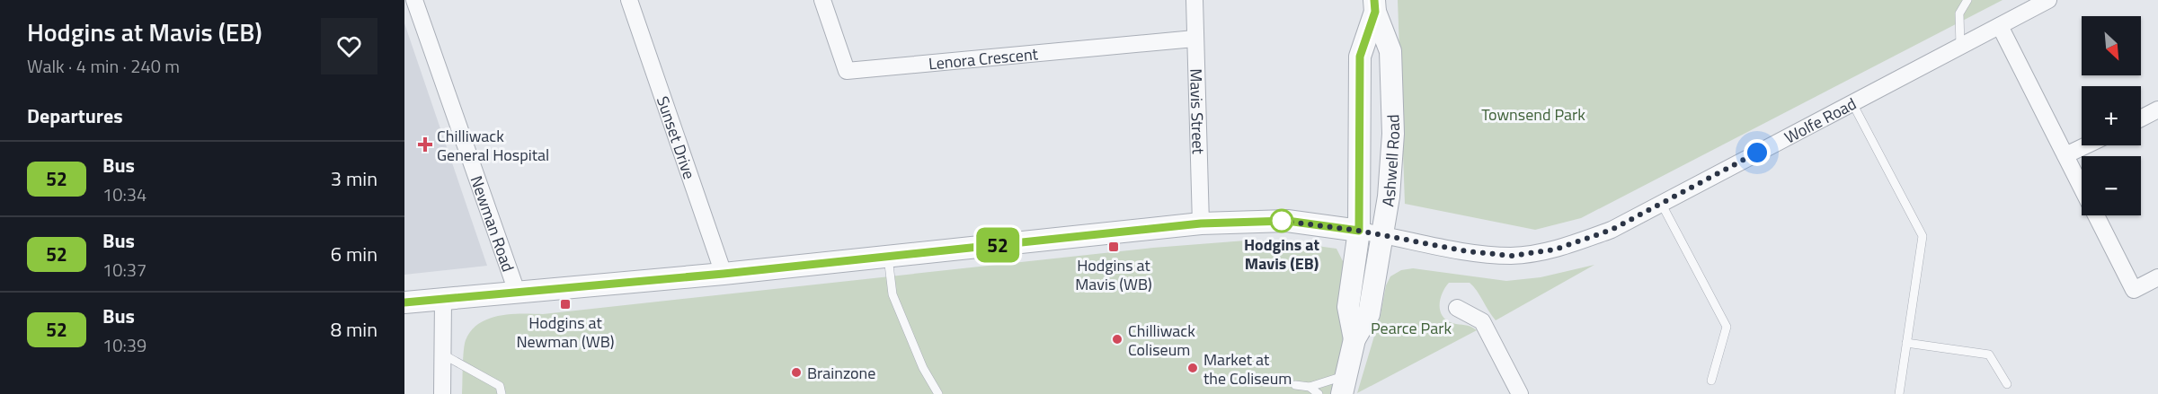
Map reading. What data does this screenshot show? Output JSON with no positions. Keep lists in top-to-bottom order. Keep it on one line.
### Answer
{"streets":{"street":["Lenora Crescent","Mavis Street","Wolfe Road","Sunset Drive","Ashwell Road","Newman Road"]},"crossings":[["Lenora Crescent","Mavis Street"],["Wolfe Road","Ashwell Road"]],"parks":["Townsend Park","Pearce Park"],"places":{"health":["Chilliwack General Hospital"],"other":["Hodgins at Mavis (EB)","Chilliwack Coliseum","Market at the Coliseum","Brainzone"],"transit":["Hodgins at Mavis (WB)","Hodgins at Newman (WB)"]},"lines":["bus line 52"],"north":"bottom right","page":{"heading":[["Hodgins at Mavis (EB)","Walk · 4 min · 240 m"],"Departures"],"on_map":"52","map_buttons":["+","−"],"list":[{"mark":"52","name":"Bus","note":"10:34","value":"3 min"},{"mark":"52","name":"Bus","note":"10:37","value":"6 min"},{"mark":"52","name":"Bus","note":"10:39","value":"8 min"}]}}
